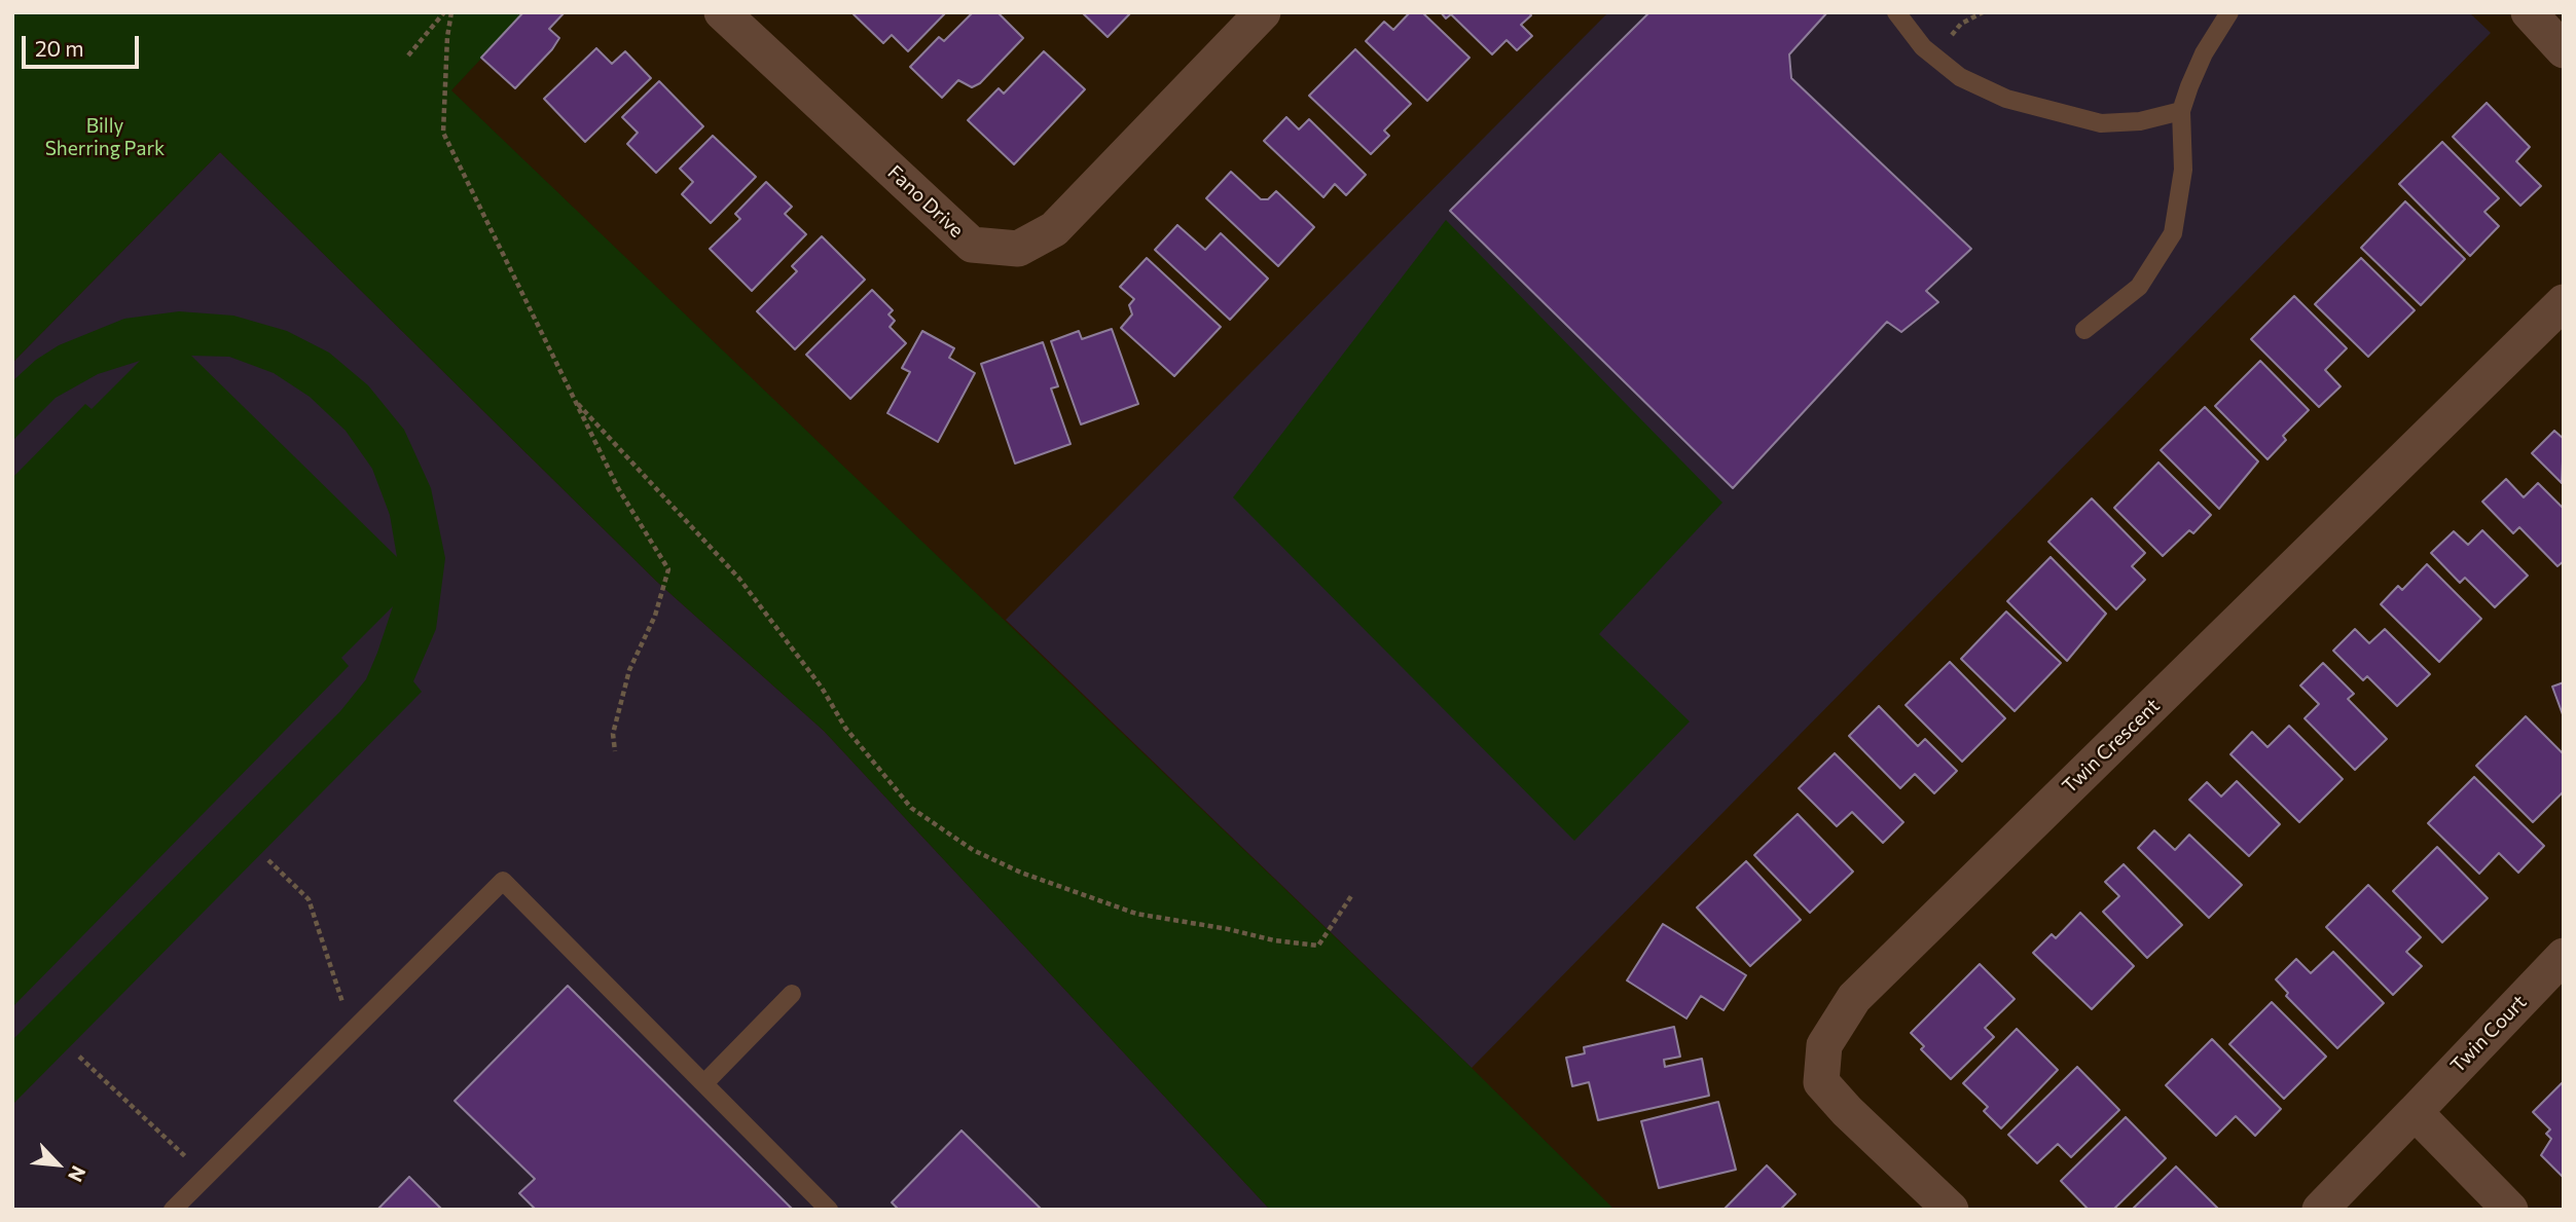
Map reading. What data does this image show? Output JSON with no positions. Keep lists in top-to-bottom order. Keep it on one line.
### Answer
{"streets":{"street":["Fano Drive","Twin Crescent","Twin Court"]},"parks":["Billy Sherring Park"],"scale_bar":"20 m","north":"bottom right"}
